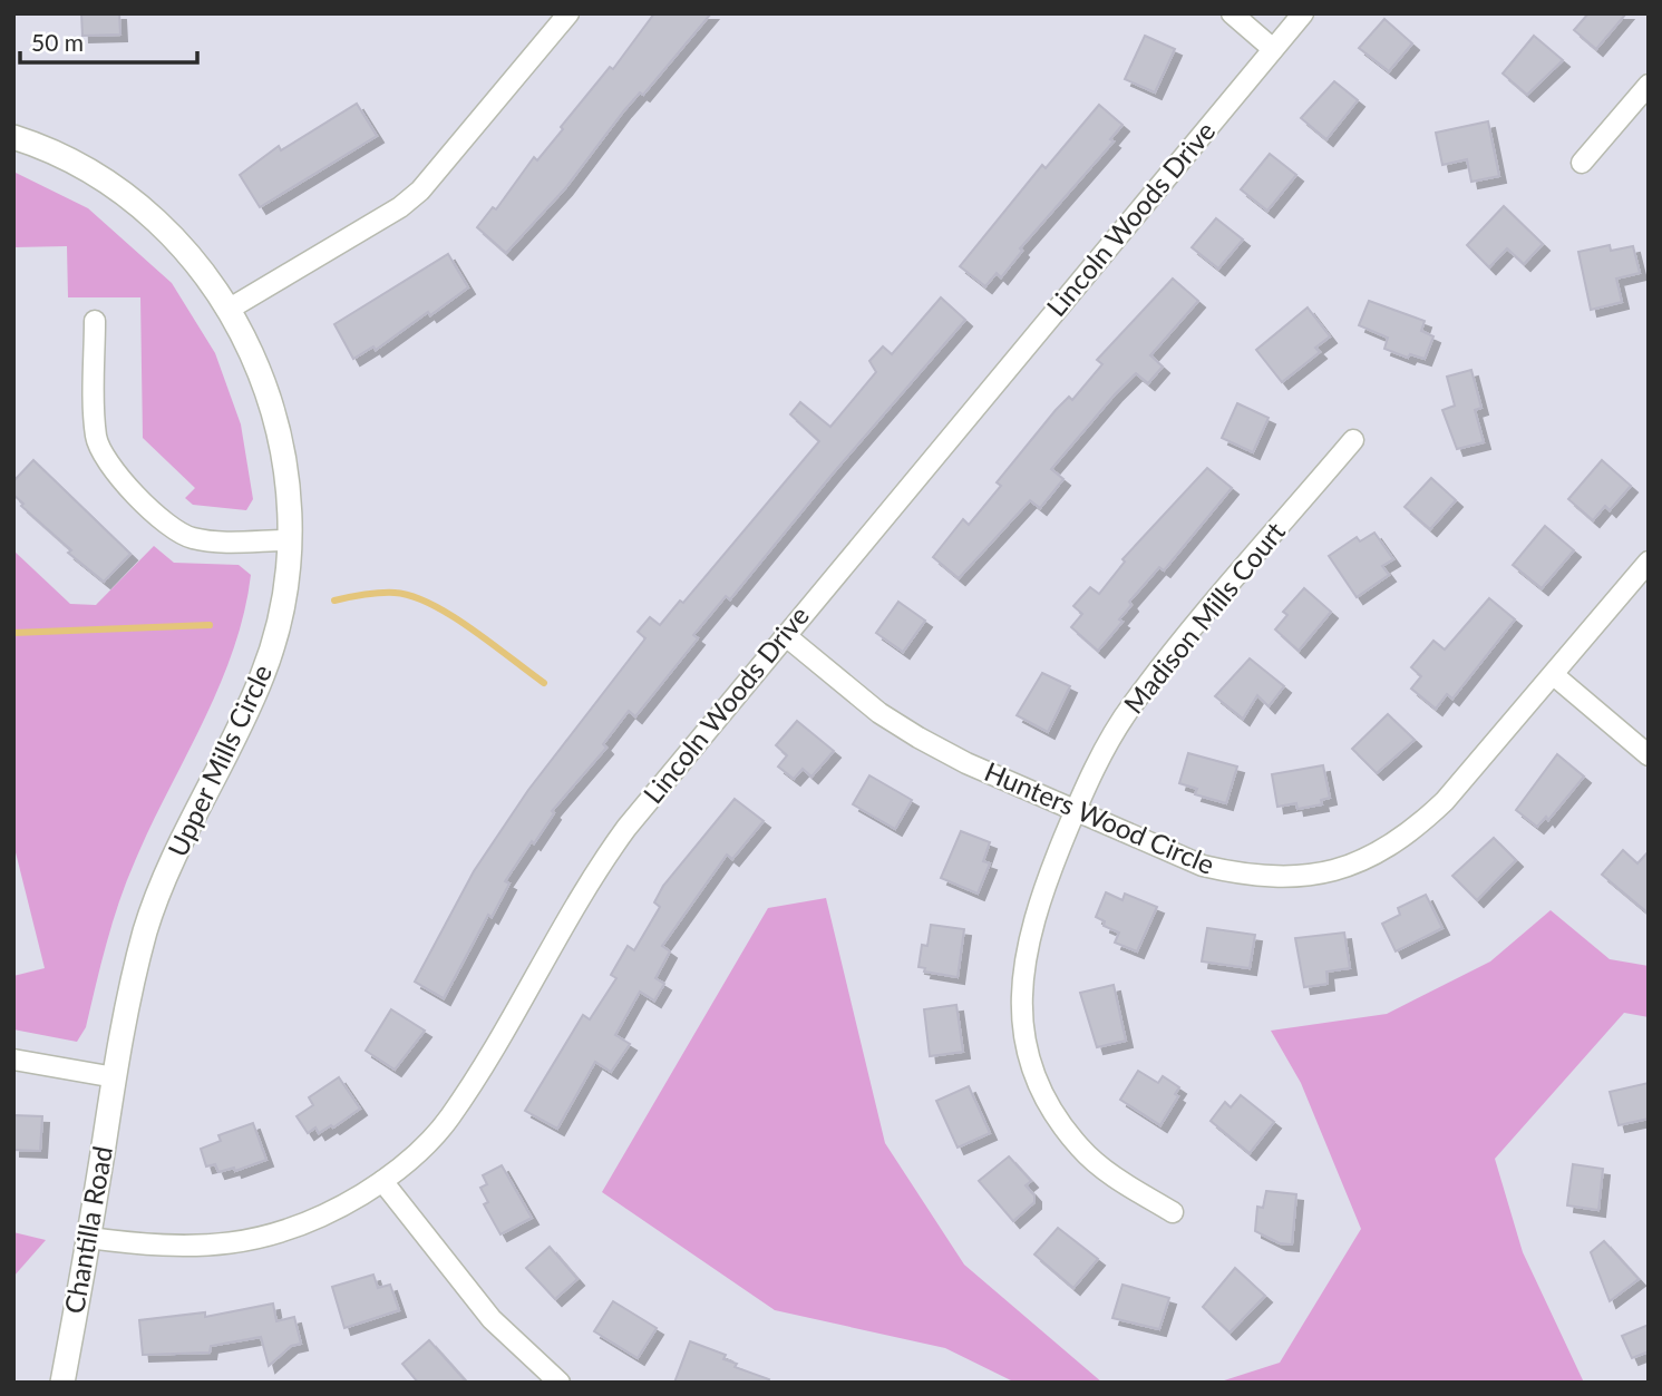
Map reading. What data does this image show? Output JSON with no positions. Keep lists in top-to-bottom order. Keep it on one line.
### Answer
{"streets":{"street":["Lincoln Woods Drive","Madison Mills Court","Upper Mills Circle","Hunters Wood Circle","Chantilla Road"]},"crossings":[["Lincoln Woods Drive","Hunters Wood Circle"],["Lincoln Woods Drive","Chantilla Road"],["Madison Mills Court","Hunters Wood Circle"],["Upper Mills Circle","Chantilla Road"]],"scale_bar":"50 m"}
